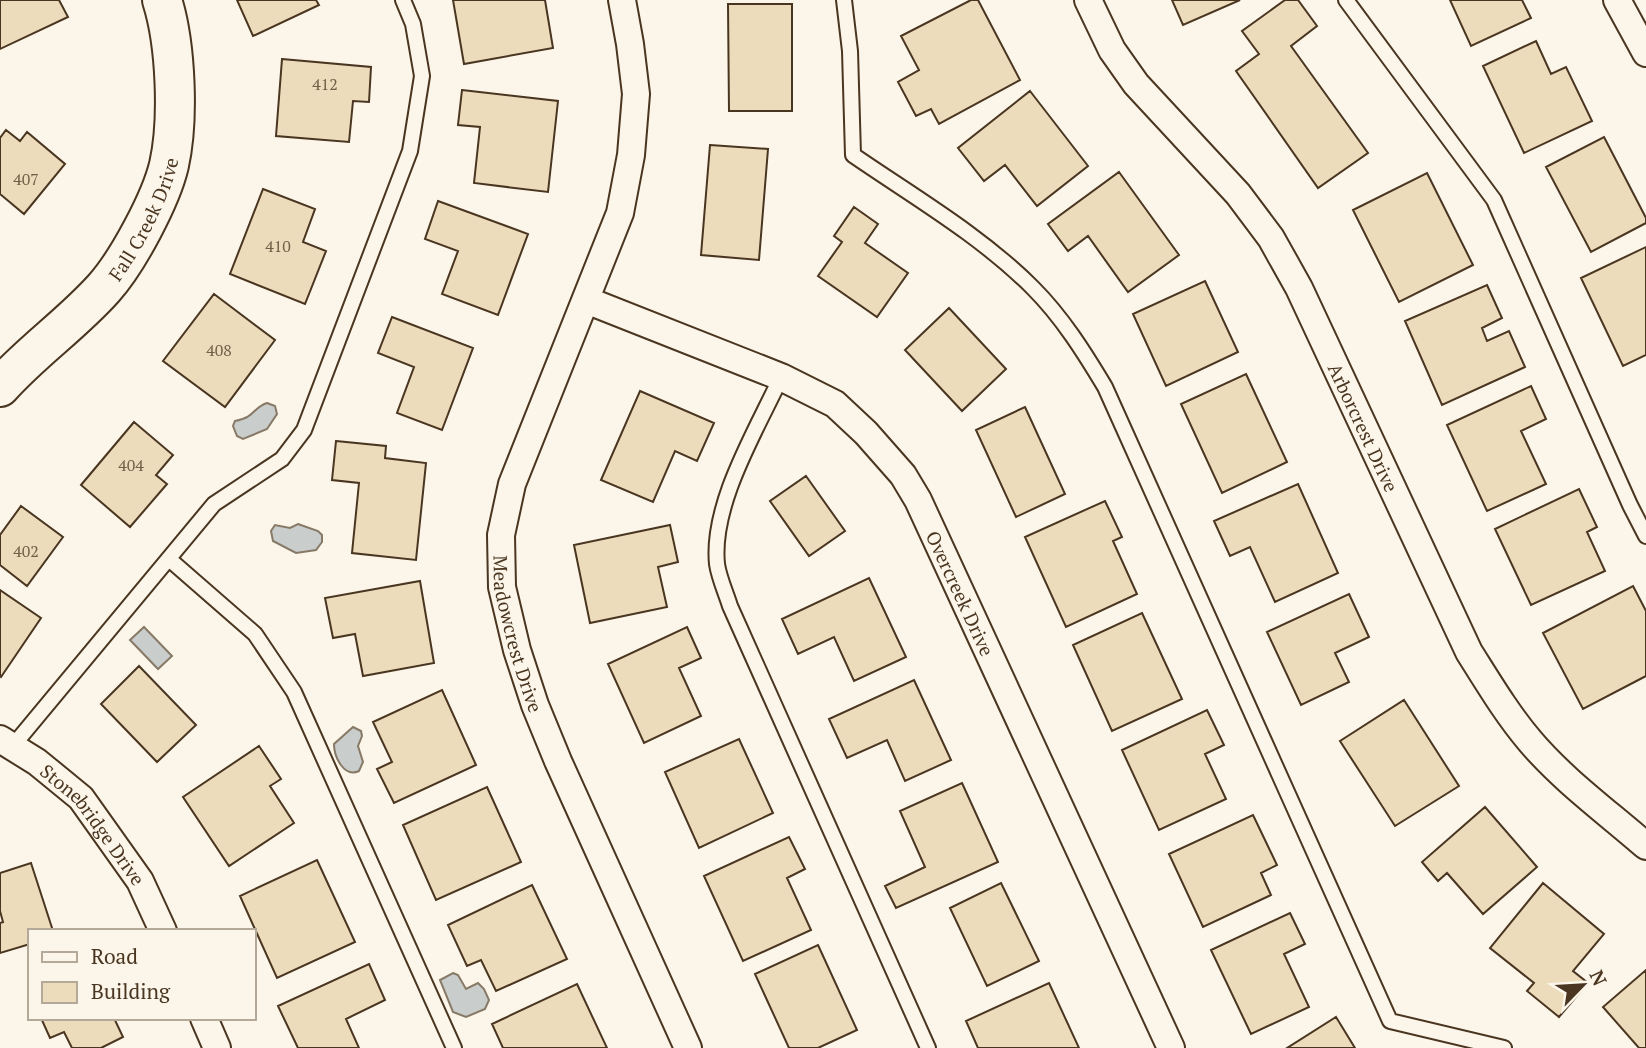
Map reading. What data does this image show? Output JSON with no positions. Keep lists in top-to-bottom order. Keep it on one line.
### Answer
{"streets":{"street":["Fall Creek Drive","Arborcrest Drive","Overcreek Drive","Meadowcrest Drive","Stonebridge Drive"]},"crossings":[["Overcreek Drive","Meadowcrest Drive"]],"house_numbers":["412","407","410","408","404","402"],"legend":["Road","Building"],"north":"top right"}
